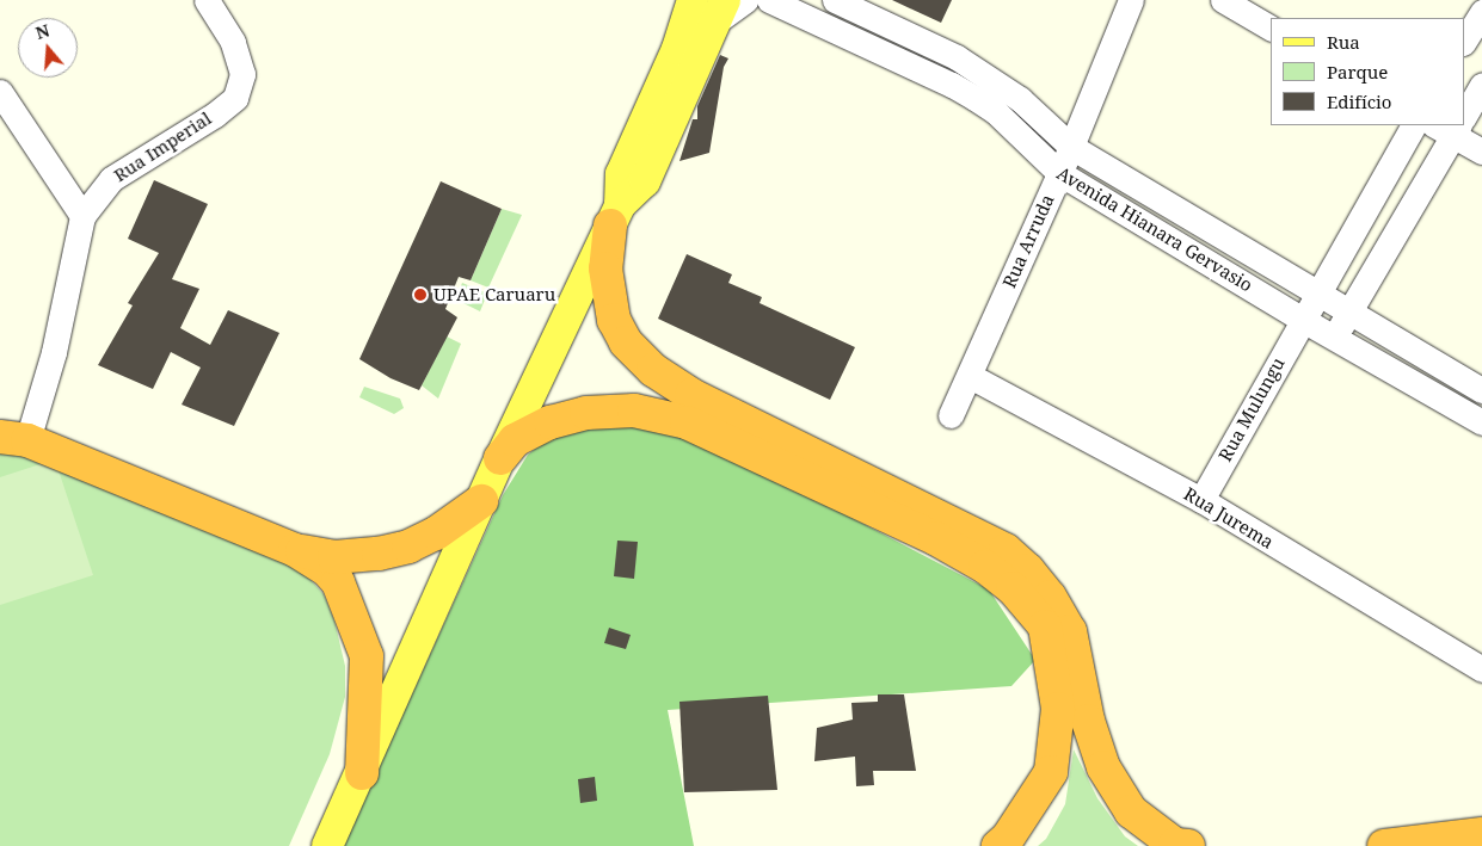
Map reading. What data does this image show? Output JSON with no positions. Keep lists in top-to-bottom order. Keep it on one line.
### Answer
{"streets":{"street":["Rua Imperial","Avenida Hianara Gervasio","Rua Arruda","Rua Mulungu","Rua Jurema"]},"crossings":[["Avenida Hianara Gervasio","Rua Arruda"],["Avenida Hianara Gervasio","Rua Mulungu"],["Rua Arruda","Rua Jurema"],["Rua Mulungu","Rua Jurema"]],"places":["UPAE Caruaru"],"legend":["Rua","Parque","Edifício"],"north":"top"}
